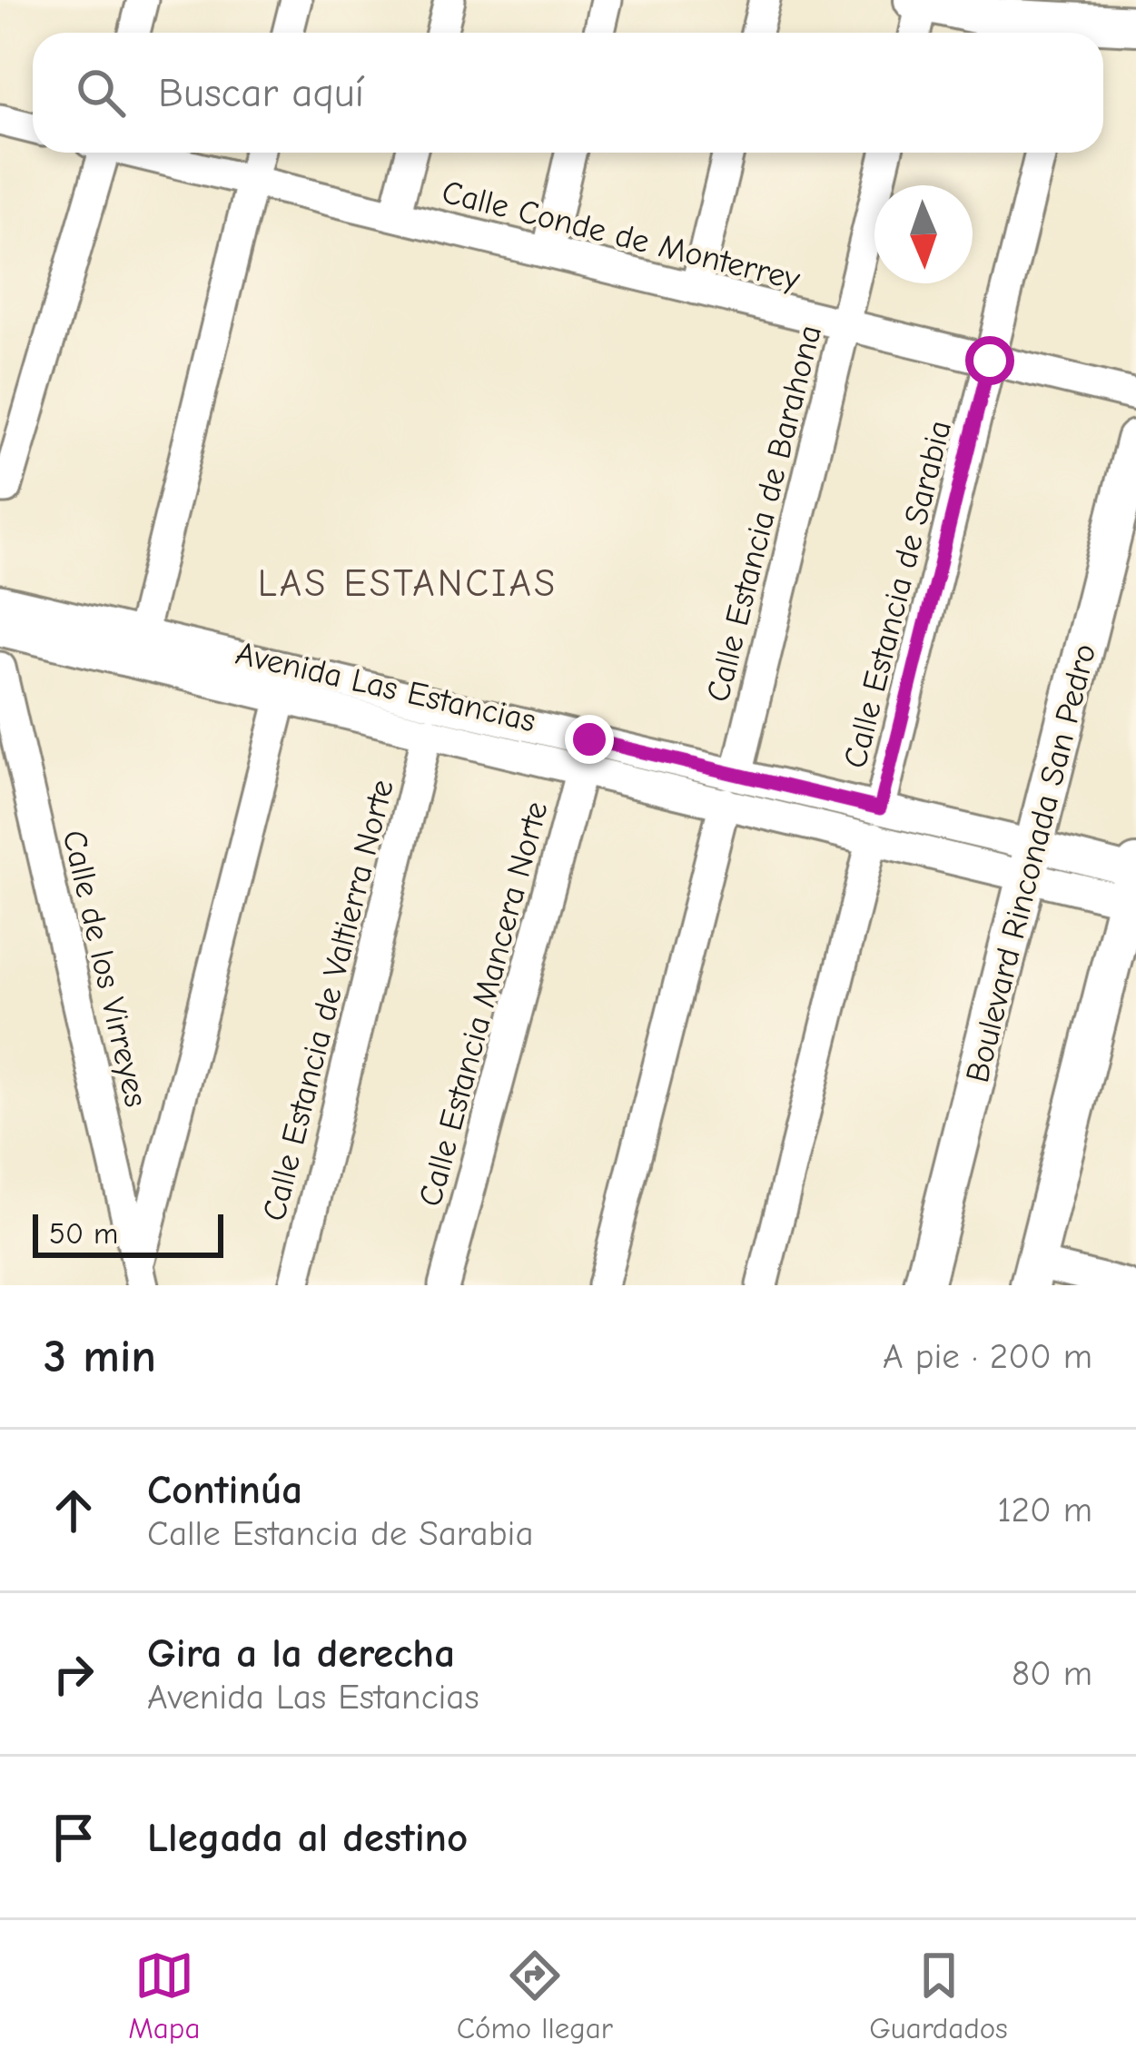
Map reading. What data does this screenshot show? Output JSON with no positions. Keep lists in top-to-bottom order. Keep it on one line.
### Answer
{"streets":{"street":["Calle Conde de Monterrey","Calle Estancia de Barahona","Calle Estancia de Sarabia","Avenida Las Estancias","Boulevard Rinconada San Pedro","Calle de los Virreyes","Calle Estancia de Valtierra Norte","Calle Estancia Mancera Norte"]},"crossings":[["Calle Conde de Monterrey","Calle Estancia de Barahona"],["Calle Conde de Monterrey","Calle Estancia de Sarabia"],["Calle Estancia de Barahona","Avenida Las Estancias"],["Calle Estancia de Sarabia","Avenida Las Estancias"],["Avenida Las Estancias","Boulevard Rinconada San Pedro"],["Avenida Las Estancias","Calle Estancia de Valtierra Norte"],["Avenida Las Estancias","Calle Estancia Mancera Norte"]],"districts":["LAS ESTANCIAS"],"scale_bar":"50 m","north":"bottom","page":{"search":"Buscar aquí","scale":"50 m","heading":["3 min","A pie · 200 m"],"list":[["Continúa","Calle Estancia de Sarabia","120 m"],["Gira a la derecha","Avenida Las Estancias","80 m"],"Llegada al destino"],"nav":["Mapa","Cómo llegar","Guardados"]}}
